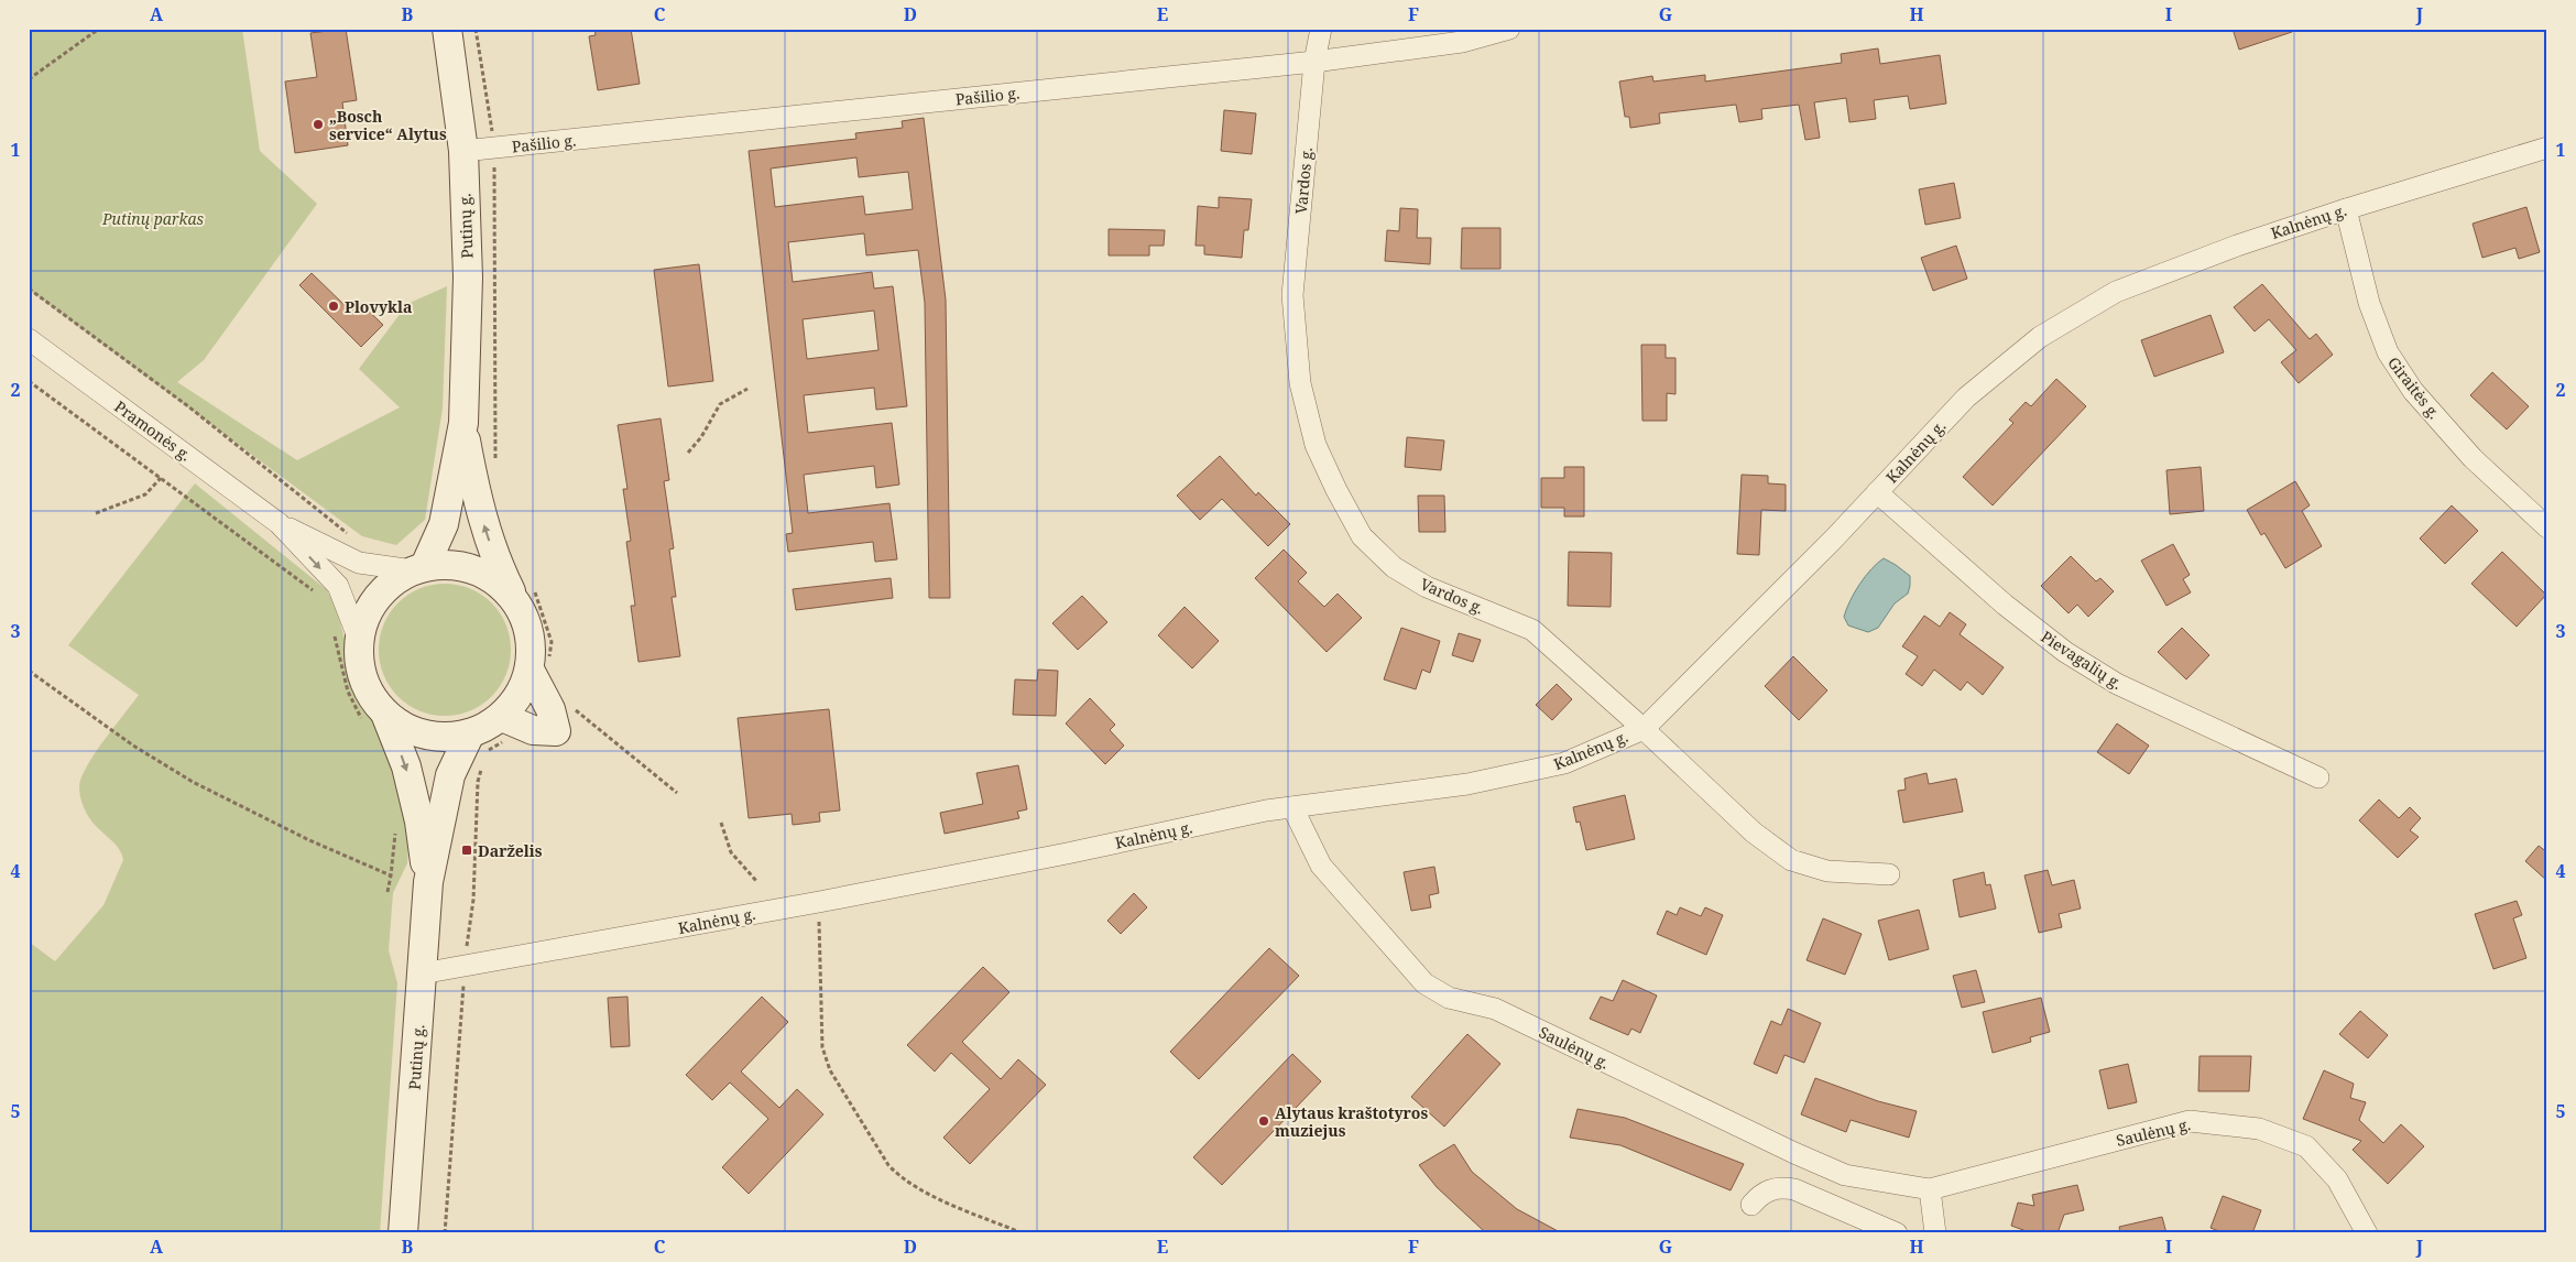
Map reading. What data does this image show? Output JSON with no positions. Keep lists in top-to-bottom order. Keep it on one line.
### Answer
{"streets":{"main road":["Putinų g."],"street":["Pašilio g.","Vardos g.","Kalnėnų g.","Giraitės g.","Pramonės g.","Pievagalių g.","Saulėnų g."]},"crossings":[["Pašilio g.","Vardos g."],["Pašilio g.","Putinų g."],["Vardos g.","Kalnėnų g."],["Kalnėnų g.","Putinų g."],["Kalnėnų g.","Giraitės g."],["Kalnėnų g.","Pievagalių g."],["Kalnėnų g.","Saulėnų g."]],"parks":["Putinų parkas"],"places":{"other":["„Bosch service“ Alytus","Plovykla","Alytaus kraštotyros muziejus"],"transit":["Darželis"]},"grid":{"columns":["A","B","C","D","E","F","G","H","I","J"],"rows":["1","2","3","4","5"]}}
